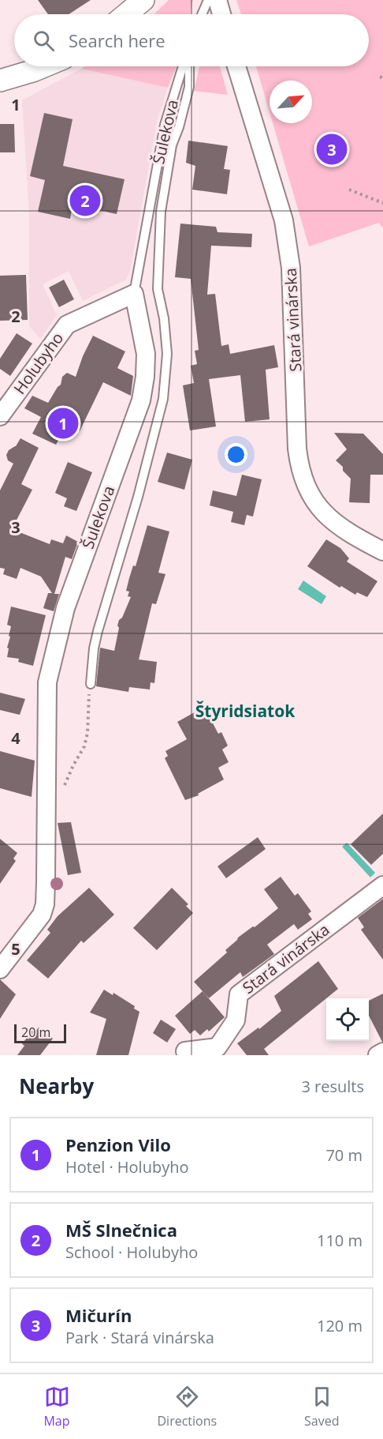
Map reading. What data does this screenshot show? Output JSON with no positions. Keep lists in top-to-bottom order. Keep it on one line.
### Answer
{"streets":{"street":["Šulekova","Stará vinárska","Holubyho"]},"crossings":[["Šulekova","Holubyho"]],"districts":["Štyridsiatok"],"scale_bar":"20 m","north":"top right","page":{"search":"Search here","pins":["3","2","1"],"scale":"20 m","heading":["Nearby","3 results"],"list":[{"mark":"1","name":"Penzion Vilo","note":"Hotel · Holubyho","value":"70 m"},{"mark":"2","name":"MŠ Slnečnica","note":"School · Holubyho","value":"110 m"},{"mark":"3","name":"Mičurín","note":"Park · Stará vinárska","value":"120 m"}],"nav":["Map","Directions","Saved"]},"grid":{"rows":["1","2","3","4","5"]}}
